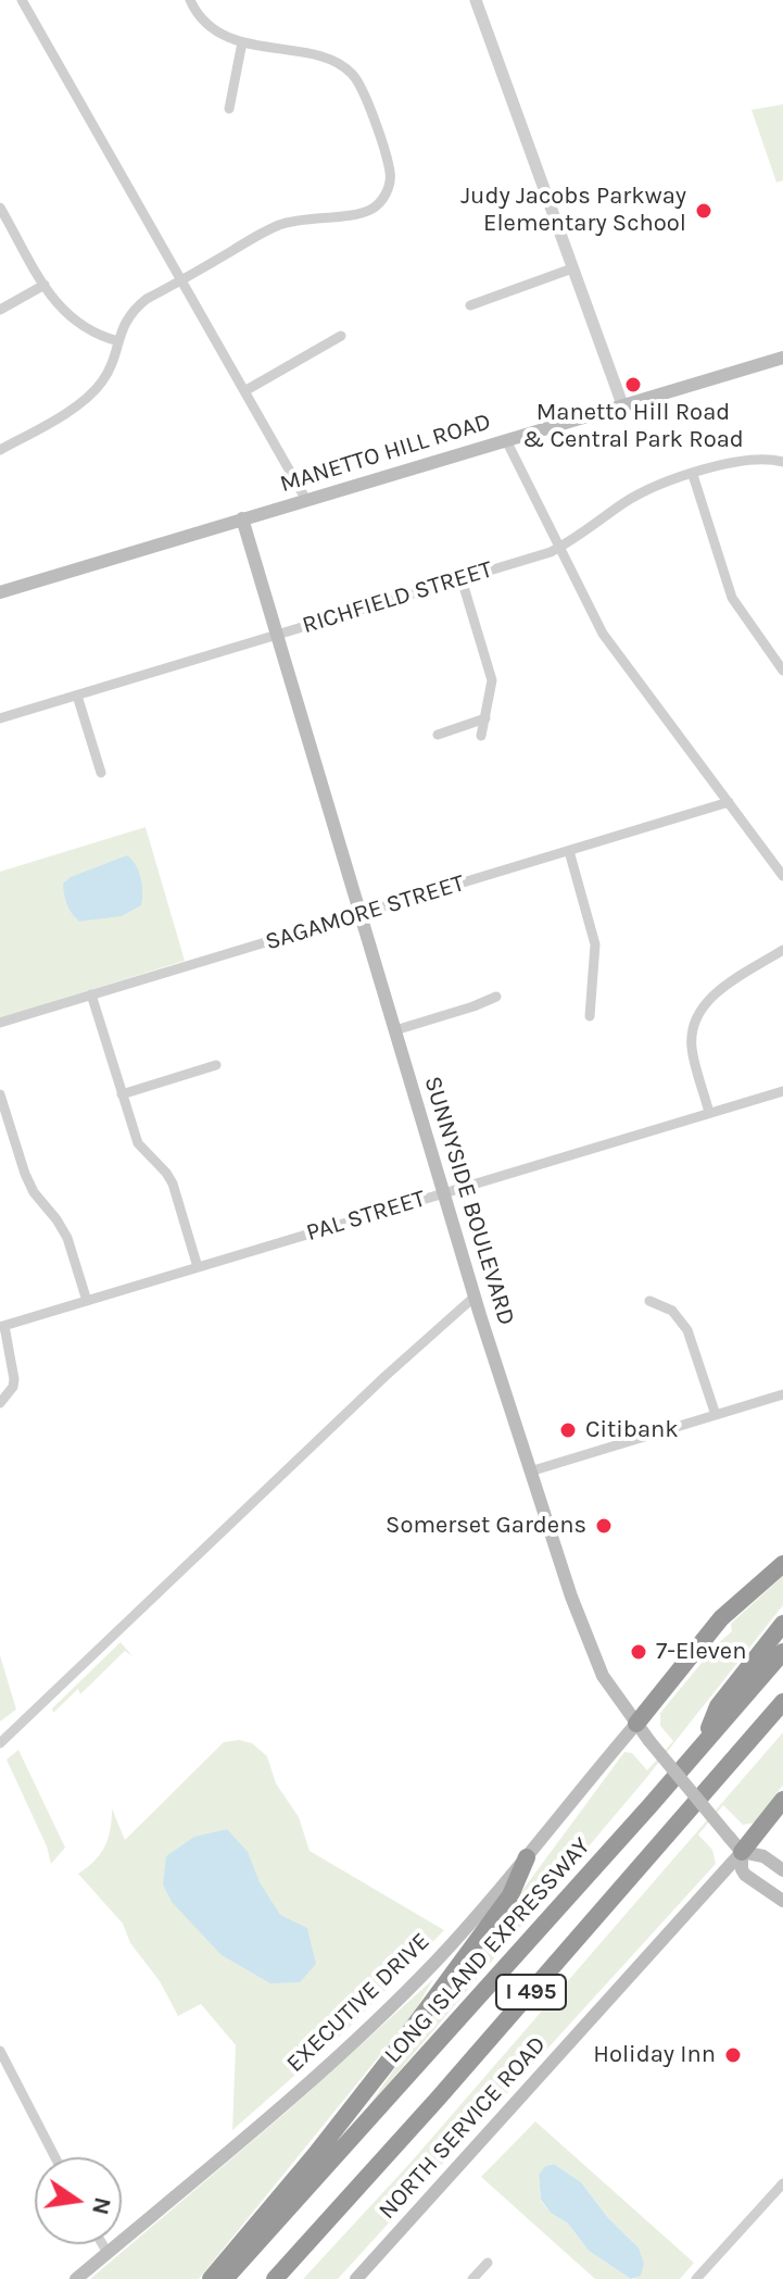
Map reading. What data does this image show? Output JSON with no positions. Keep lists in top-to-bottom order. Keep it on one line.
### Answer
{"streets":{"highway":["LONG ISLAND EXPRESSWAY","I 495"],"main road":["MANETTO HILL ROAD","SUNNYSIDE BOULEVARD","EXECUTIVE DRIVE","NORTH SERVICE ROAD"],"street":["RICHFIELD STREET","SAGAMORE STREET","PAL STREET"]},"crossings":[["MANETTO HILL ROAD","SUNNYSIDE BOULEVARD"],["RICHFIELD STREET","SUNNYSIDE BOULEVARD"],["SAGAMORE STREET","SUNNYSIDE BOULEVARD"],["SUNNYSIDE BOULEVARD","PAL STREET"],["SUNNYSIDE BOULEVARD","EXECUTIVE DRIVE"],["SUNNYSIDE BOULEVARD","NORTH SERVICE ROAD"]],"places":["Judy Jacobs Parkway Elementary School","Manetto Hill Road & Central Park Road","Citibank","Somerset Gardens","7-Eleven","Holiday Inn"],"north":"right"}
